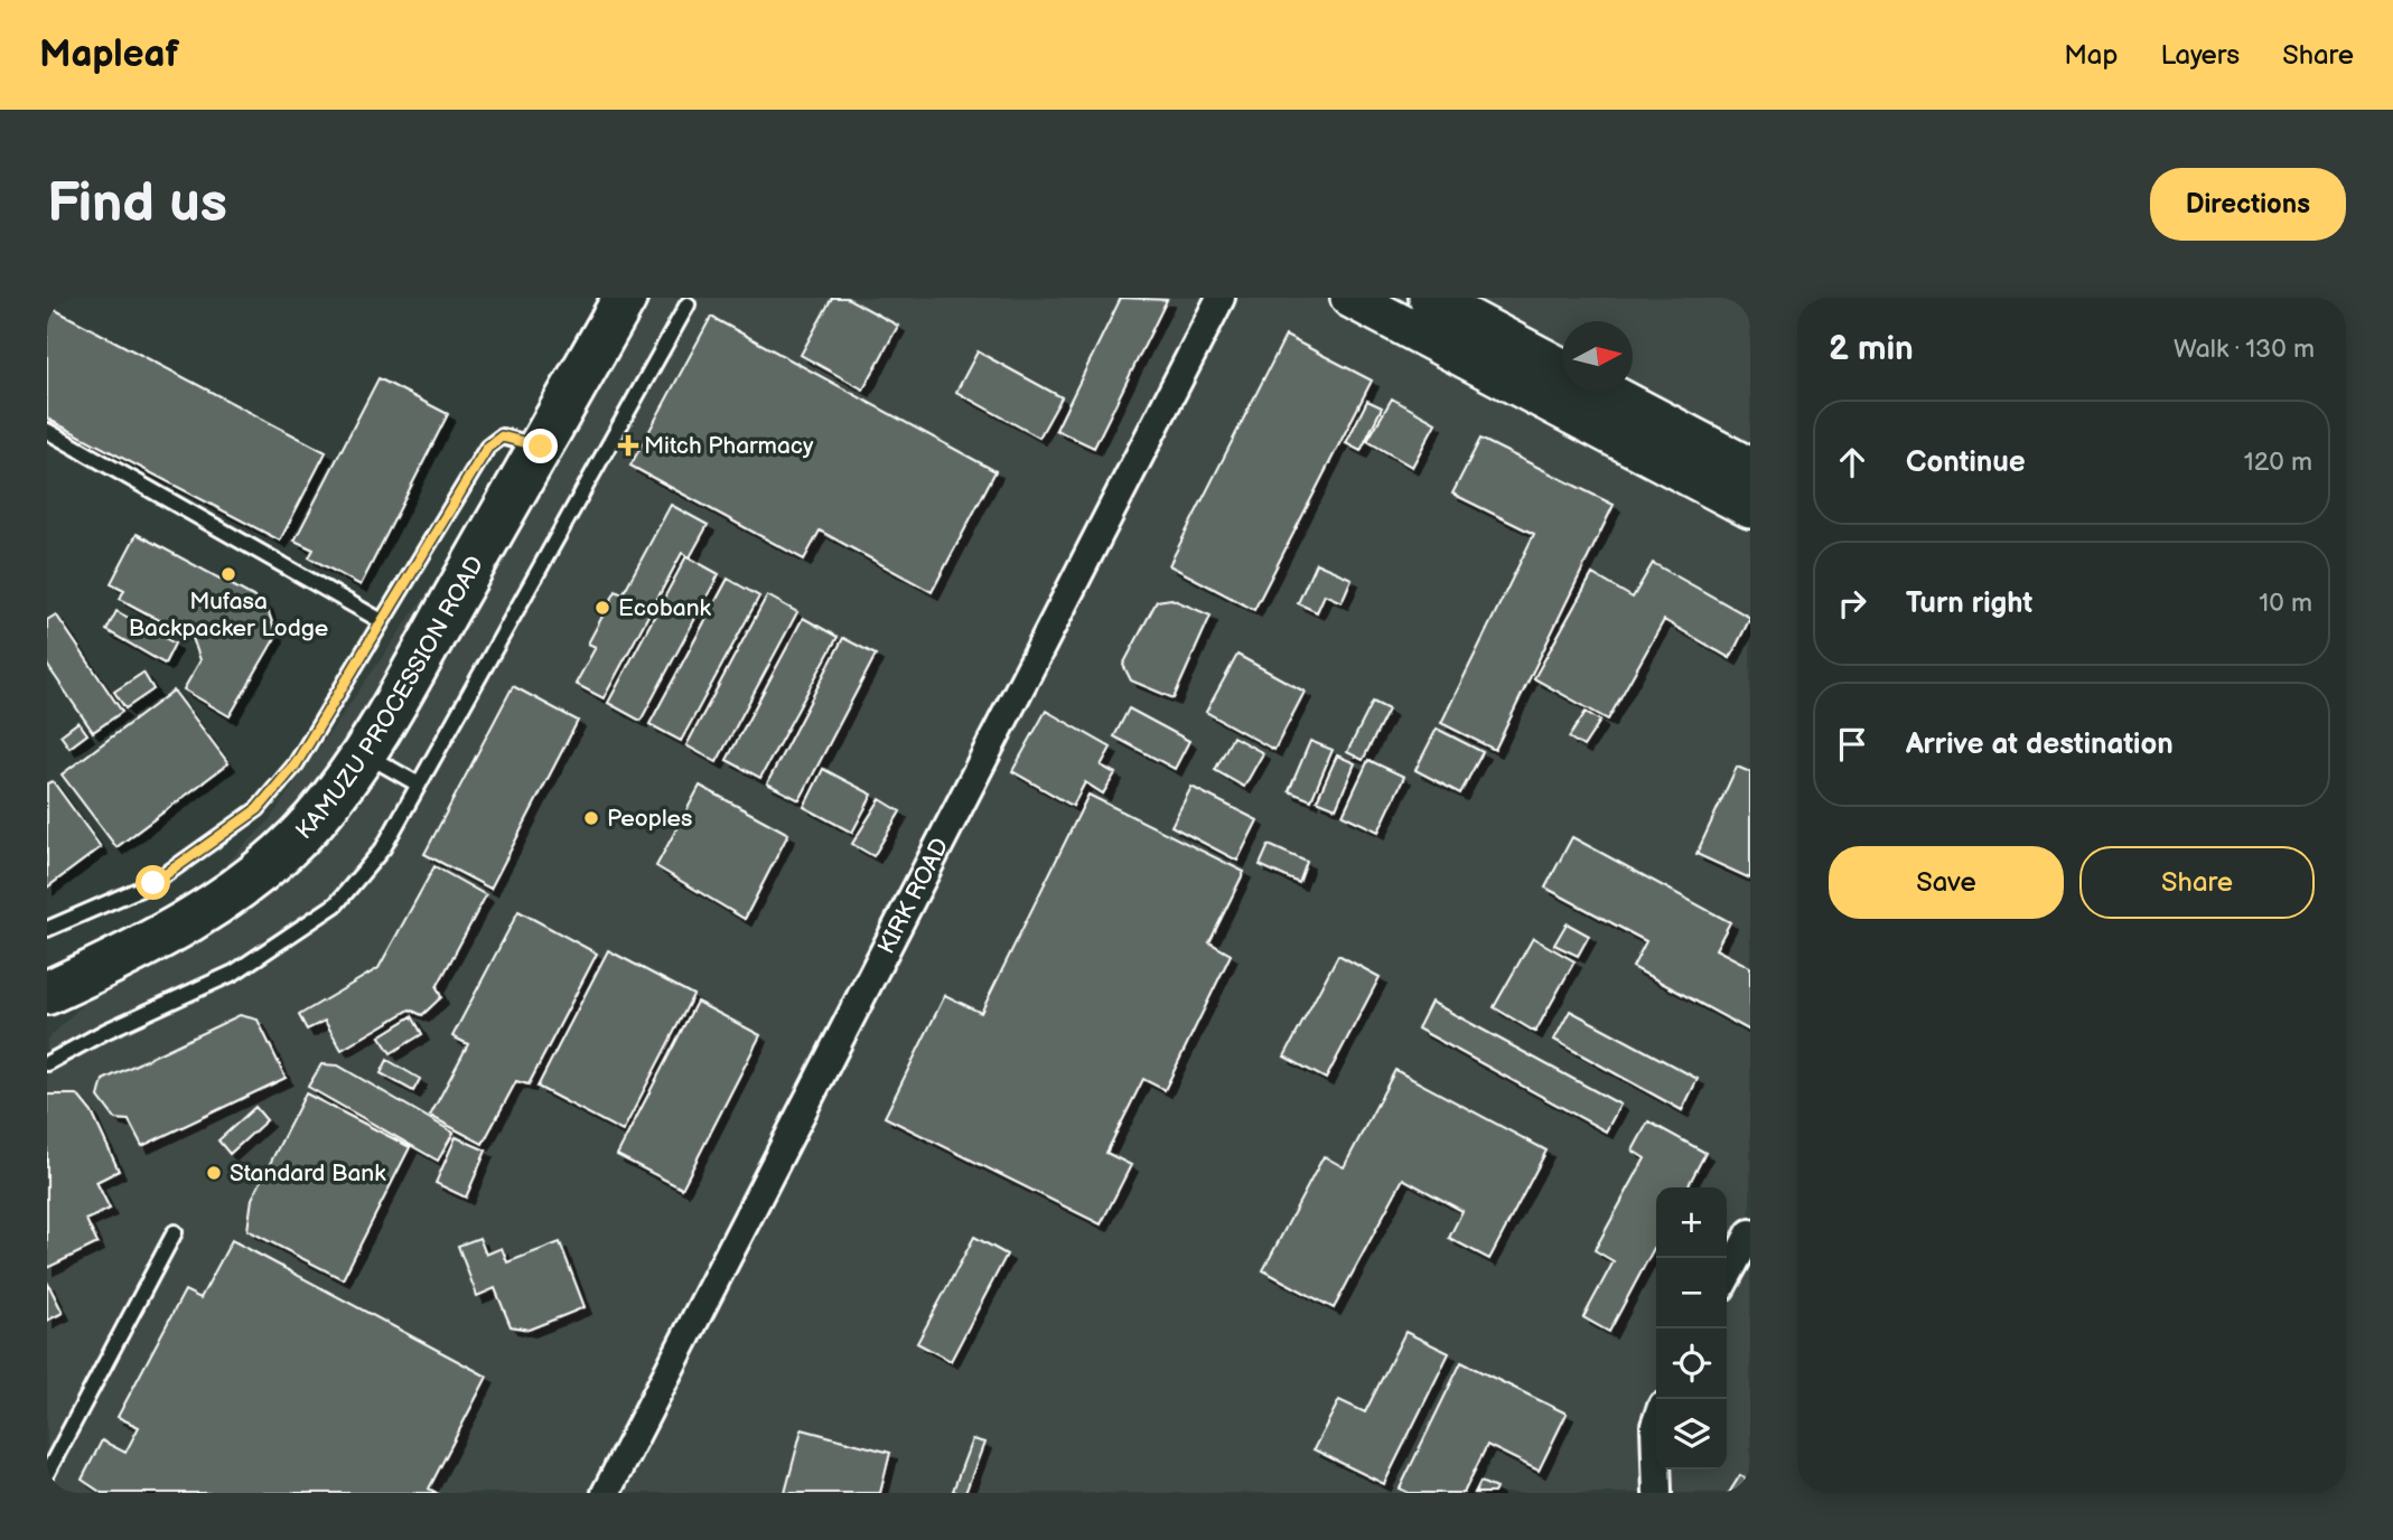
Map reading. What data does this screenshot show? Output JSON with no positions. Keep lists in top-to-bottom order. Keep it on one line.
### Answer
{"streets":{"highway":["KAMUZU PROCESSION ROAD"],"street":["KIRK ROAD"]},"places":{"health":["Mitch Pharmacy"],"other":["Mufasa Backpacker Lodge","Ecobank","Peoples","Standard Bank"]},"north":"right","page":{"header":"Mapleaf","nav":["Map","Layers","Share"],"buttons":["Directions",["Save","Share"]],"title":"Find us","heading":["2 min","Walk · 130 m"],"list":[["Continue","120 m"],["Turn right","10 m"],"Arrive at destination"],"map_buttons":["+","−"]}}
